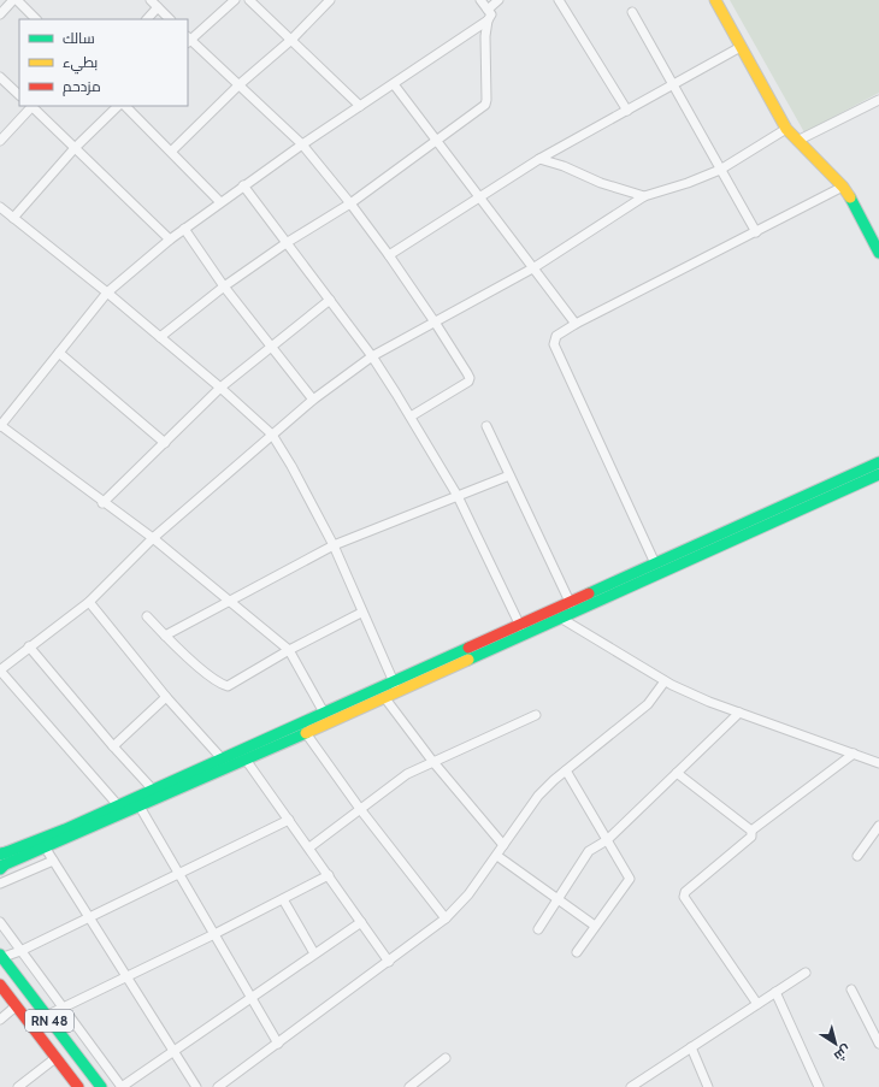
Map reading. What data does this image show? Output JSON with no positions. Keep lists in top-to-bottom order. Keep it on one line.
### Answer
{"streets":{"main road":["RN 48"]},"legend":["سالك","بطيء","مزدحم"],"north":"bottom right"}
